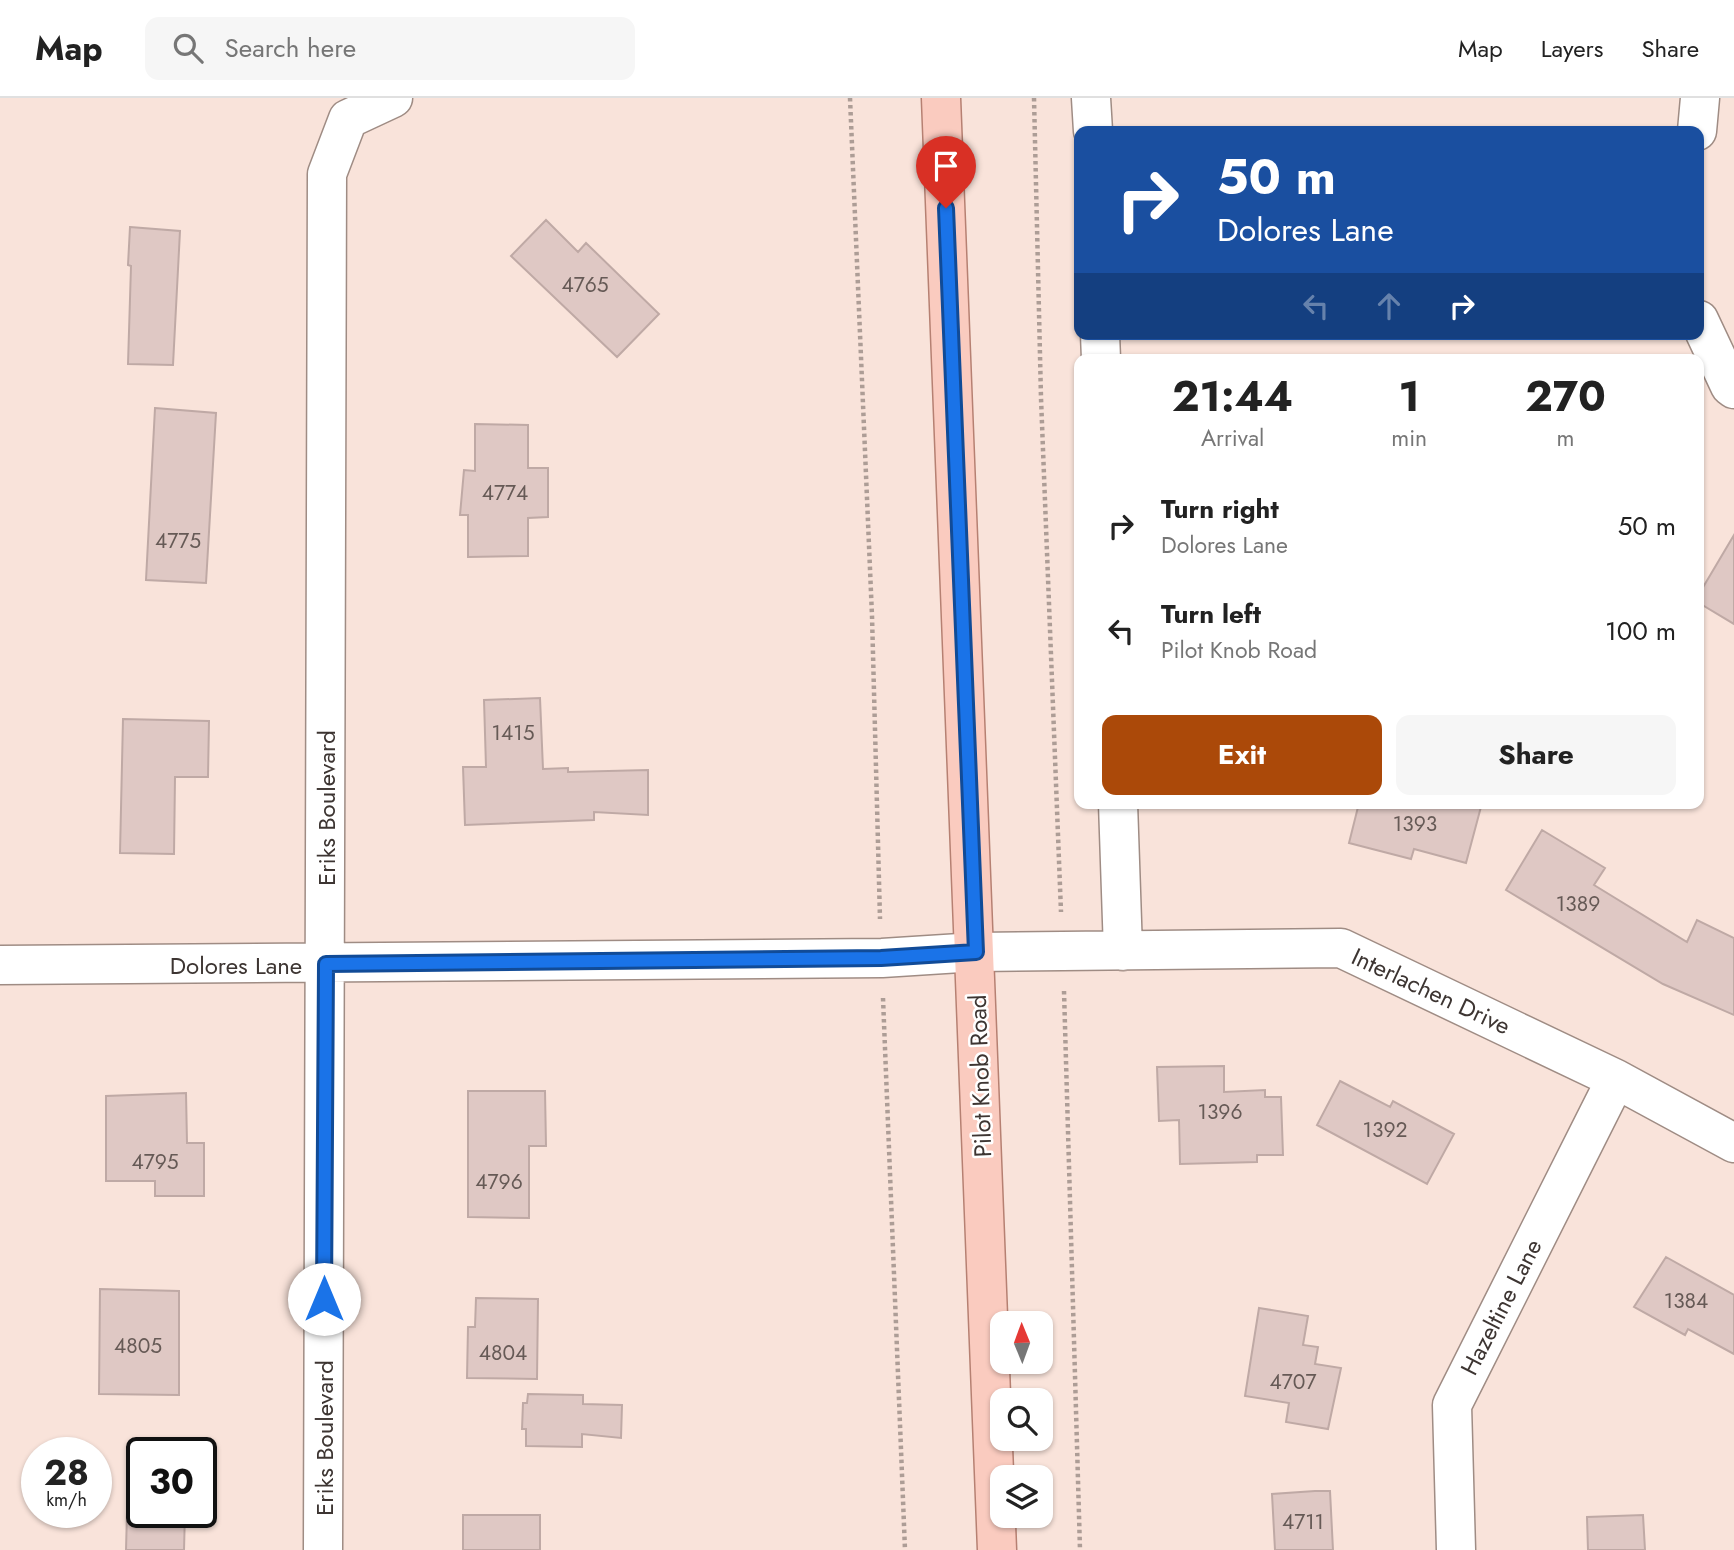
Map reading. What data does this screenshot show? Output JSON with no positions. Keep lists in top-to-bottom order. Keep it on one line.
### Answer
{"streets":{"main road":["Pilot Knob Road"],"street":["Eriks Boulevard","Dolores Lane","Interlachen Drive","Hazeltine Lane"]},"crossings":[["Eriks Boulevard","Dolores Lane"],["Dolores Lane","Interlachen Drive"],["Dolores Lane","Pilot Knob Road"],["Interlachen Drive","Pilot Knob Road"],["Interlachen Drive","Hazeltine Lane"]],"house_numbers":["4765","4774","4775","1415","1393","1389","1396","1392","4795","4796","1384","4805","4804","4707","4711"],"north":"top","page":{"header":"Map","search":"Search here","nav":["Map","Layers","Share"],"turn":["50 m","Dolores Lane"],"eta":["21:44","Arrival","1","min","270","m"],"list":[{"name":"Turn right","note":"Dolores Lane","value":"50 m"},{"name":"Turn left","note":"Pilot Knob Road","value":"100 m"}],"buttons":["Exit","Share"],"speed":"28 km/h","limit":"30"}}
